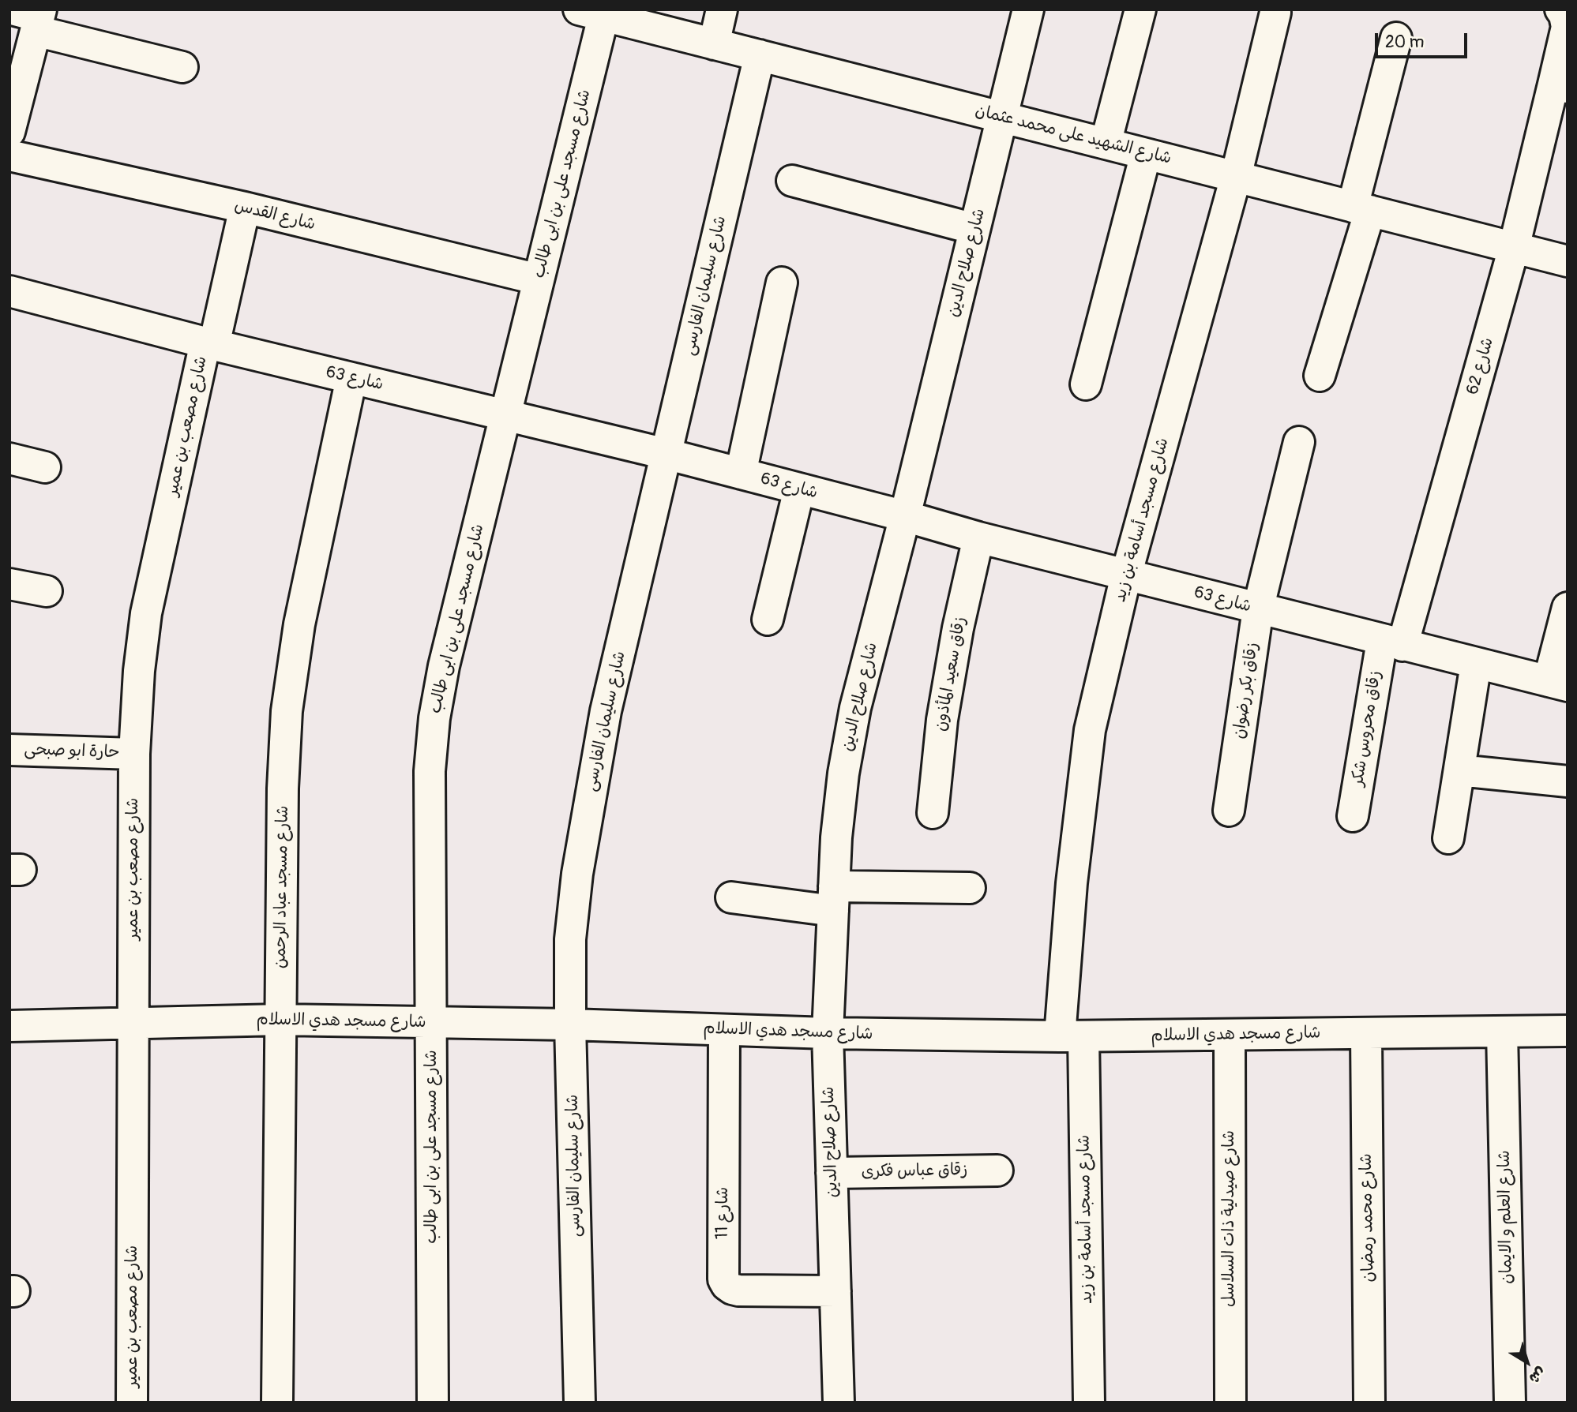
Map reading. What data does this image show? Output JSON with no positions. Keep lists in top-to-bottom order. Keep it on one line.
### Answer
{"streets":{"street":["شارع الشهيد على محمد عثمان","شارع مسجد على بن ابى طالب","شارع القدس","شارع صلاح الدين","شارع سليمان الفارسى","شارع 62","شارع 63","شارع مصعب بن عمير","شارع مسجد أسامة بن زيد","زقاق سعيد المأذون","زقاق بكر رضوان","زقاق محروس شكر","حارة ابو صبحى","شارع مسجد عباد الرحمن","شارع مسجد هدي الاسلام","زقاق عباس فكرى","شارع 11","شارع العلم و الايمان","شارع محمد رمضان","شارع صيدلية ذات السلاسل"]},"crossings":[["شارع الشهيد على محمد عثمان","شارع مسجد على بن ابى طالب"],["شارع الشهيد على محمد عثمان","شارع صلاح الدين"],["شارع الشهيد على محمد عثمان","شارع سليمان الفارسى"],["شارع الشهيد على محمد عثمان","شارع 62"],["شارع الشهيد على محمد عثمان","شارع مسجد أسامة بن زيد"],["شارع مسجد على بن ابى طالب","شارع القدس"],["شارع مسجد على بن ابى طالب","شارع 63"],["شارع مسجد على بن ابى طالب","شارع مسجد هدي الاسلام"],["شارع القدس","شارع مصعب بن عمير"],["شارع صلاح الدين","شارع 63"],["شارع صلاح الدين","شارع مسجد هدي الاسلام"],["شارع صلاح الدين","زقاق عباس فكرى"],["شارع صلاح الدين","شارع 11"],["شارع سليمان الفارسى","شارع 63"],["شارع سليمان الفارسى","شارع مسجد هدي الاسلام"],["شارع 62","شارع 63"],["شارع 62","زقاق محروس شكر"],["شارع 63","شارع مصعب بن عمير"],["شارع 63","شارع مسجد أسامة بن زيد"],["شارع 63","زقاق سعيد المأذون"],["شارع 63","زقاق بكر رضوان"],["شارع 63","زقاق محروس شكر"],["شارع 63","شارع مسجد عباد الرحمن"],["شارع مصعب بن عمير","حارة ابو صبحى"],["شارع مصعب بن عمير","شارع مسجد هدي الاسلام"],["شارع مسجد أسامة بن زيد","شارع مسجد هدي الاسلام"],["شارع مسجد عباد الرحمن","شارع مسجد هدي الاسلام"],["شارع مسجد هدي الاسلام","شارع 11"],["شارع مسجد هدي الاسلام","شارع العلم و الايمان"],["شارع مسجد هدي الاسلام","شارع محمد رمضان"],["شارع مسجد هدي الاسلام","شارع صيدلية ذات السلاسل"]],"scale_bar":"20 m","north":"bottom right"}
